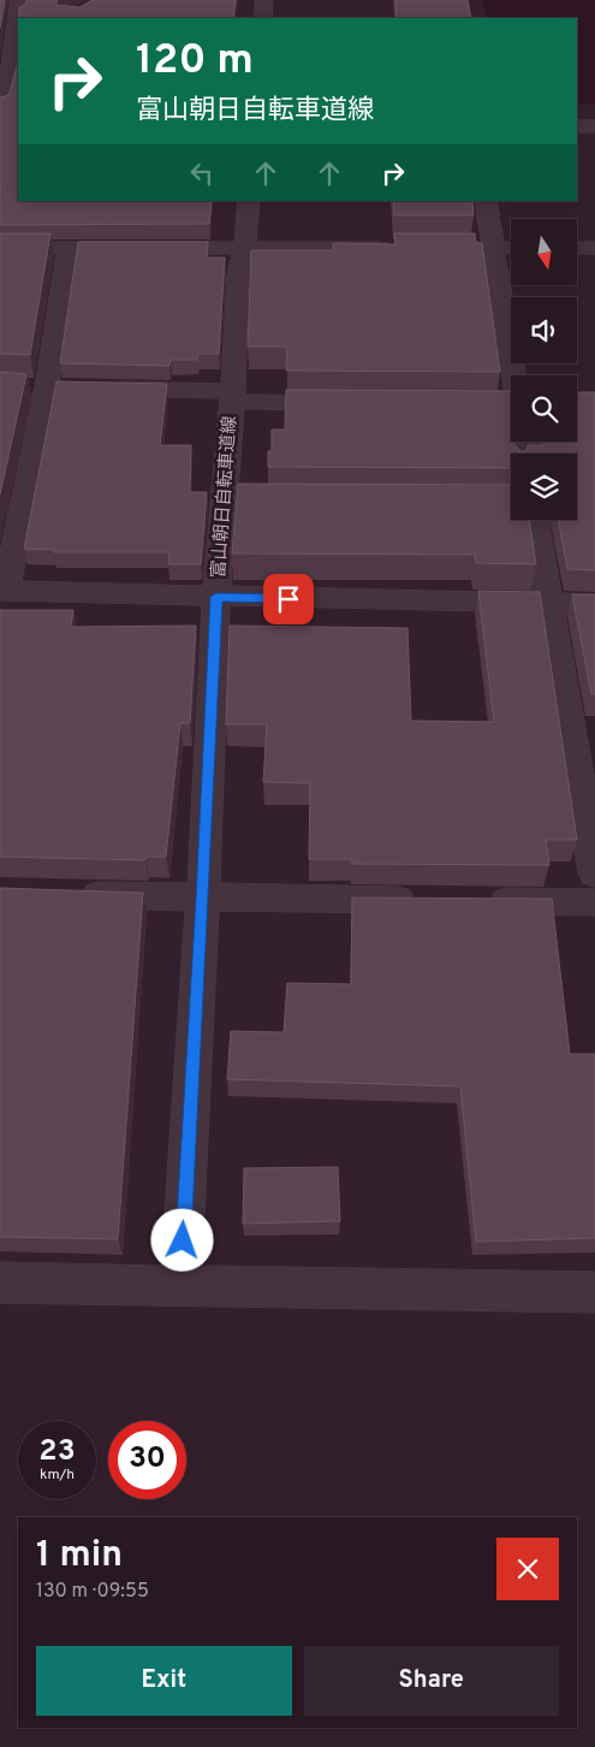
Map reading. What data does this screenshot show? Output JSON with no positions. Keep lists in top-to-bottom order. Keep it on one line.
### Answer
{"streets":{"street":["富山朝日自転車道線"]},"north":"bottom","page":{"turn":["120 m","富山朝日自転車道線"],"speed":"23 km/h","limit":"30","heading":["1 min","130 m · 09:55"],"buttons":["Exit","Share"]}}
